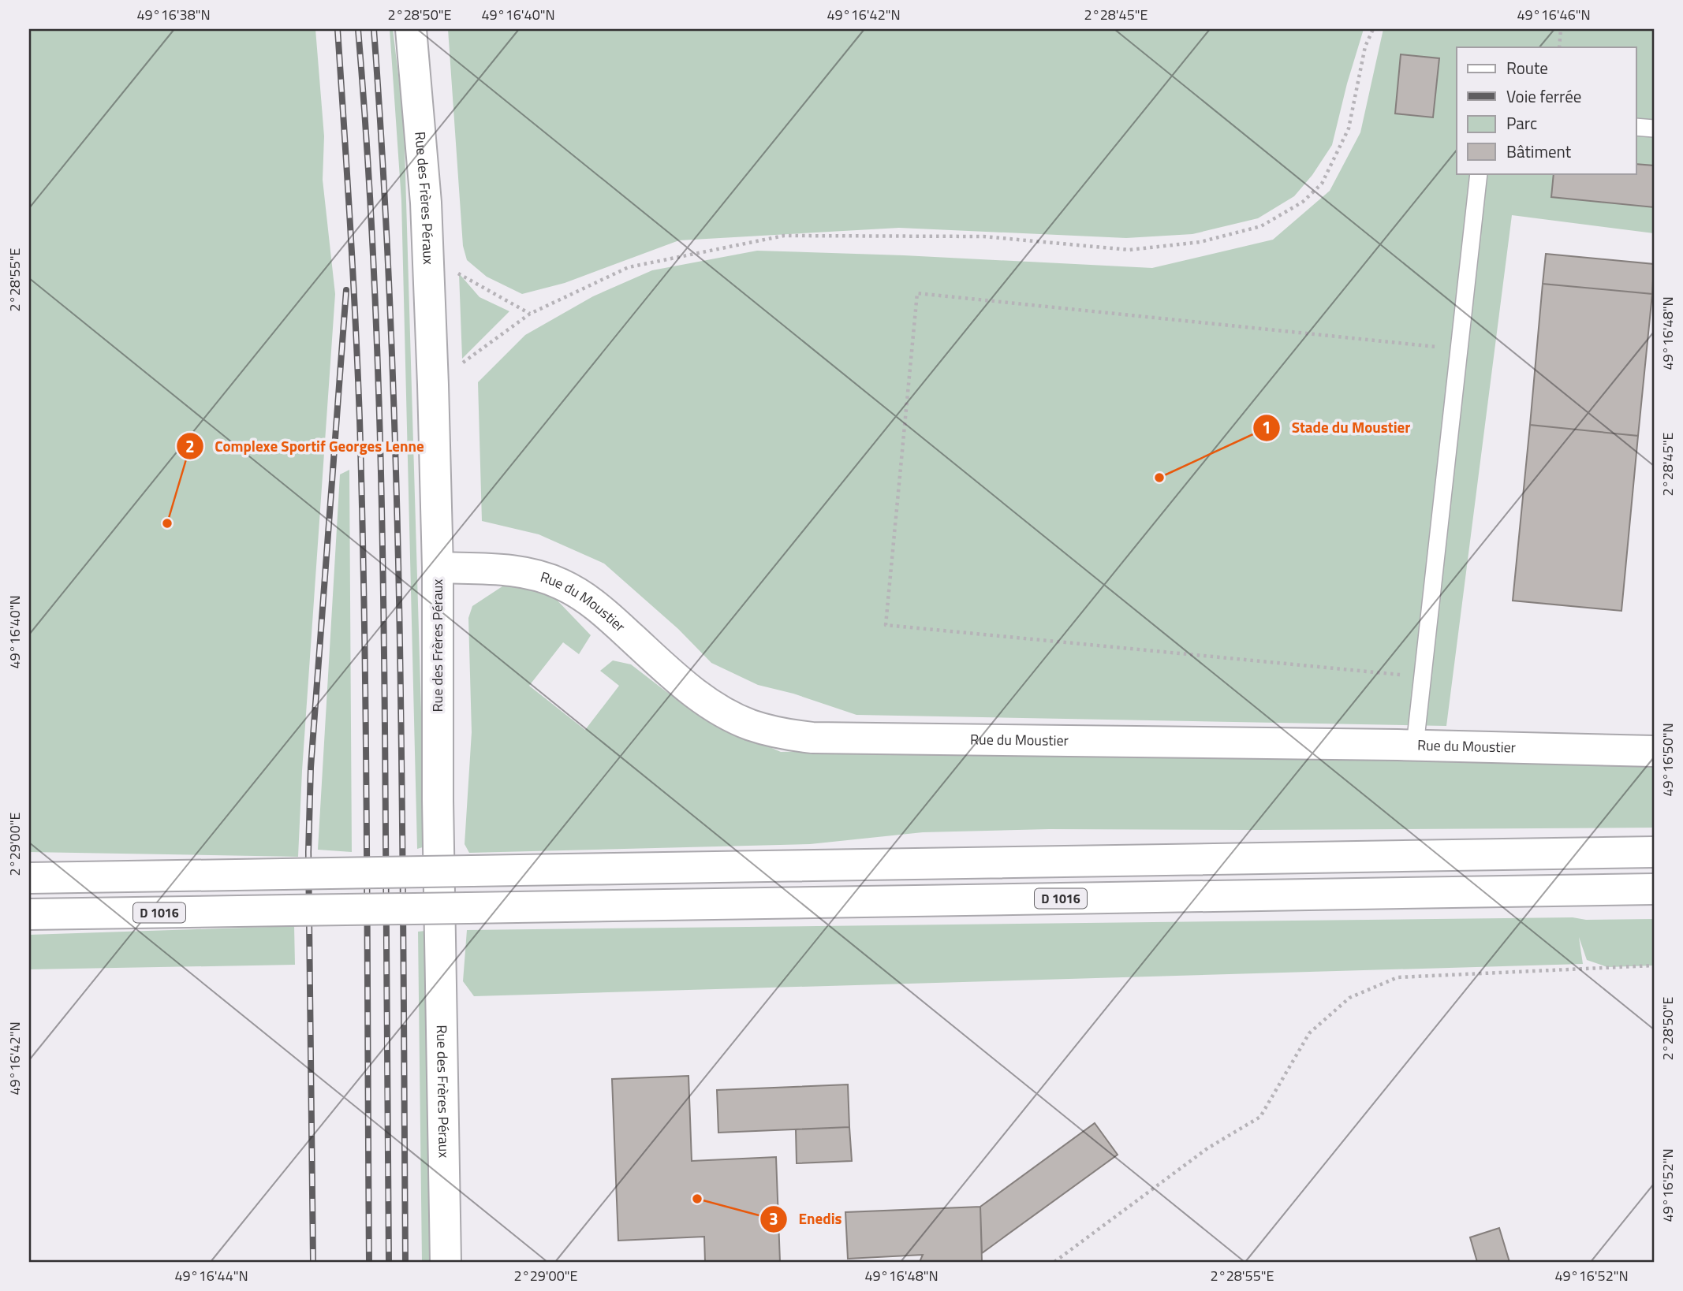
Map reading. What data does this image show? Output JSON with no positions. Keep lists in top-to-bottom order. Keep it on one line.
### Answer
{"streets":{"main road":["Rue des Frères Péraux","Rue du Moustier","D 1016"]},"crossings":[["Rue des Frères Péraux","Rue du Moustier"]],"places":["Stade du Moustier","Complexe Sportif Georges Lenne","Enedis"],"legend":["Route","Voie ferrée","Parc","Bâtiment"],"coordinates":["49°16'38\"N","2°28'50\"E","49°16'40\"N","49°16'42\"N","2°28'45\"E","49°16'46\"N","2°28'55\"E","49°16'48\"N","49°16'50\"N","2°29'00\"E","49°16'52\"N","49°16'44\"N"]}
